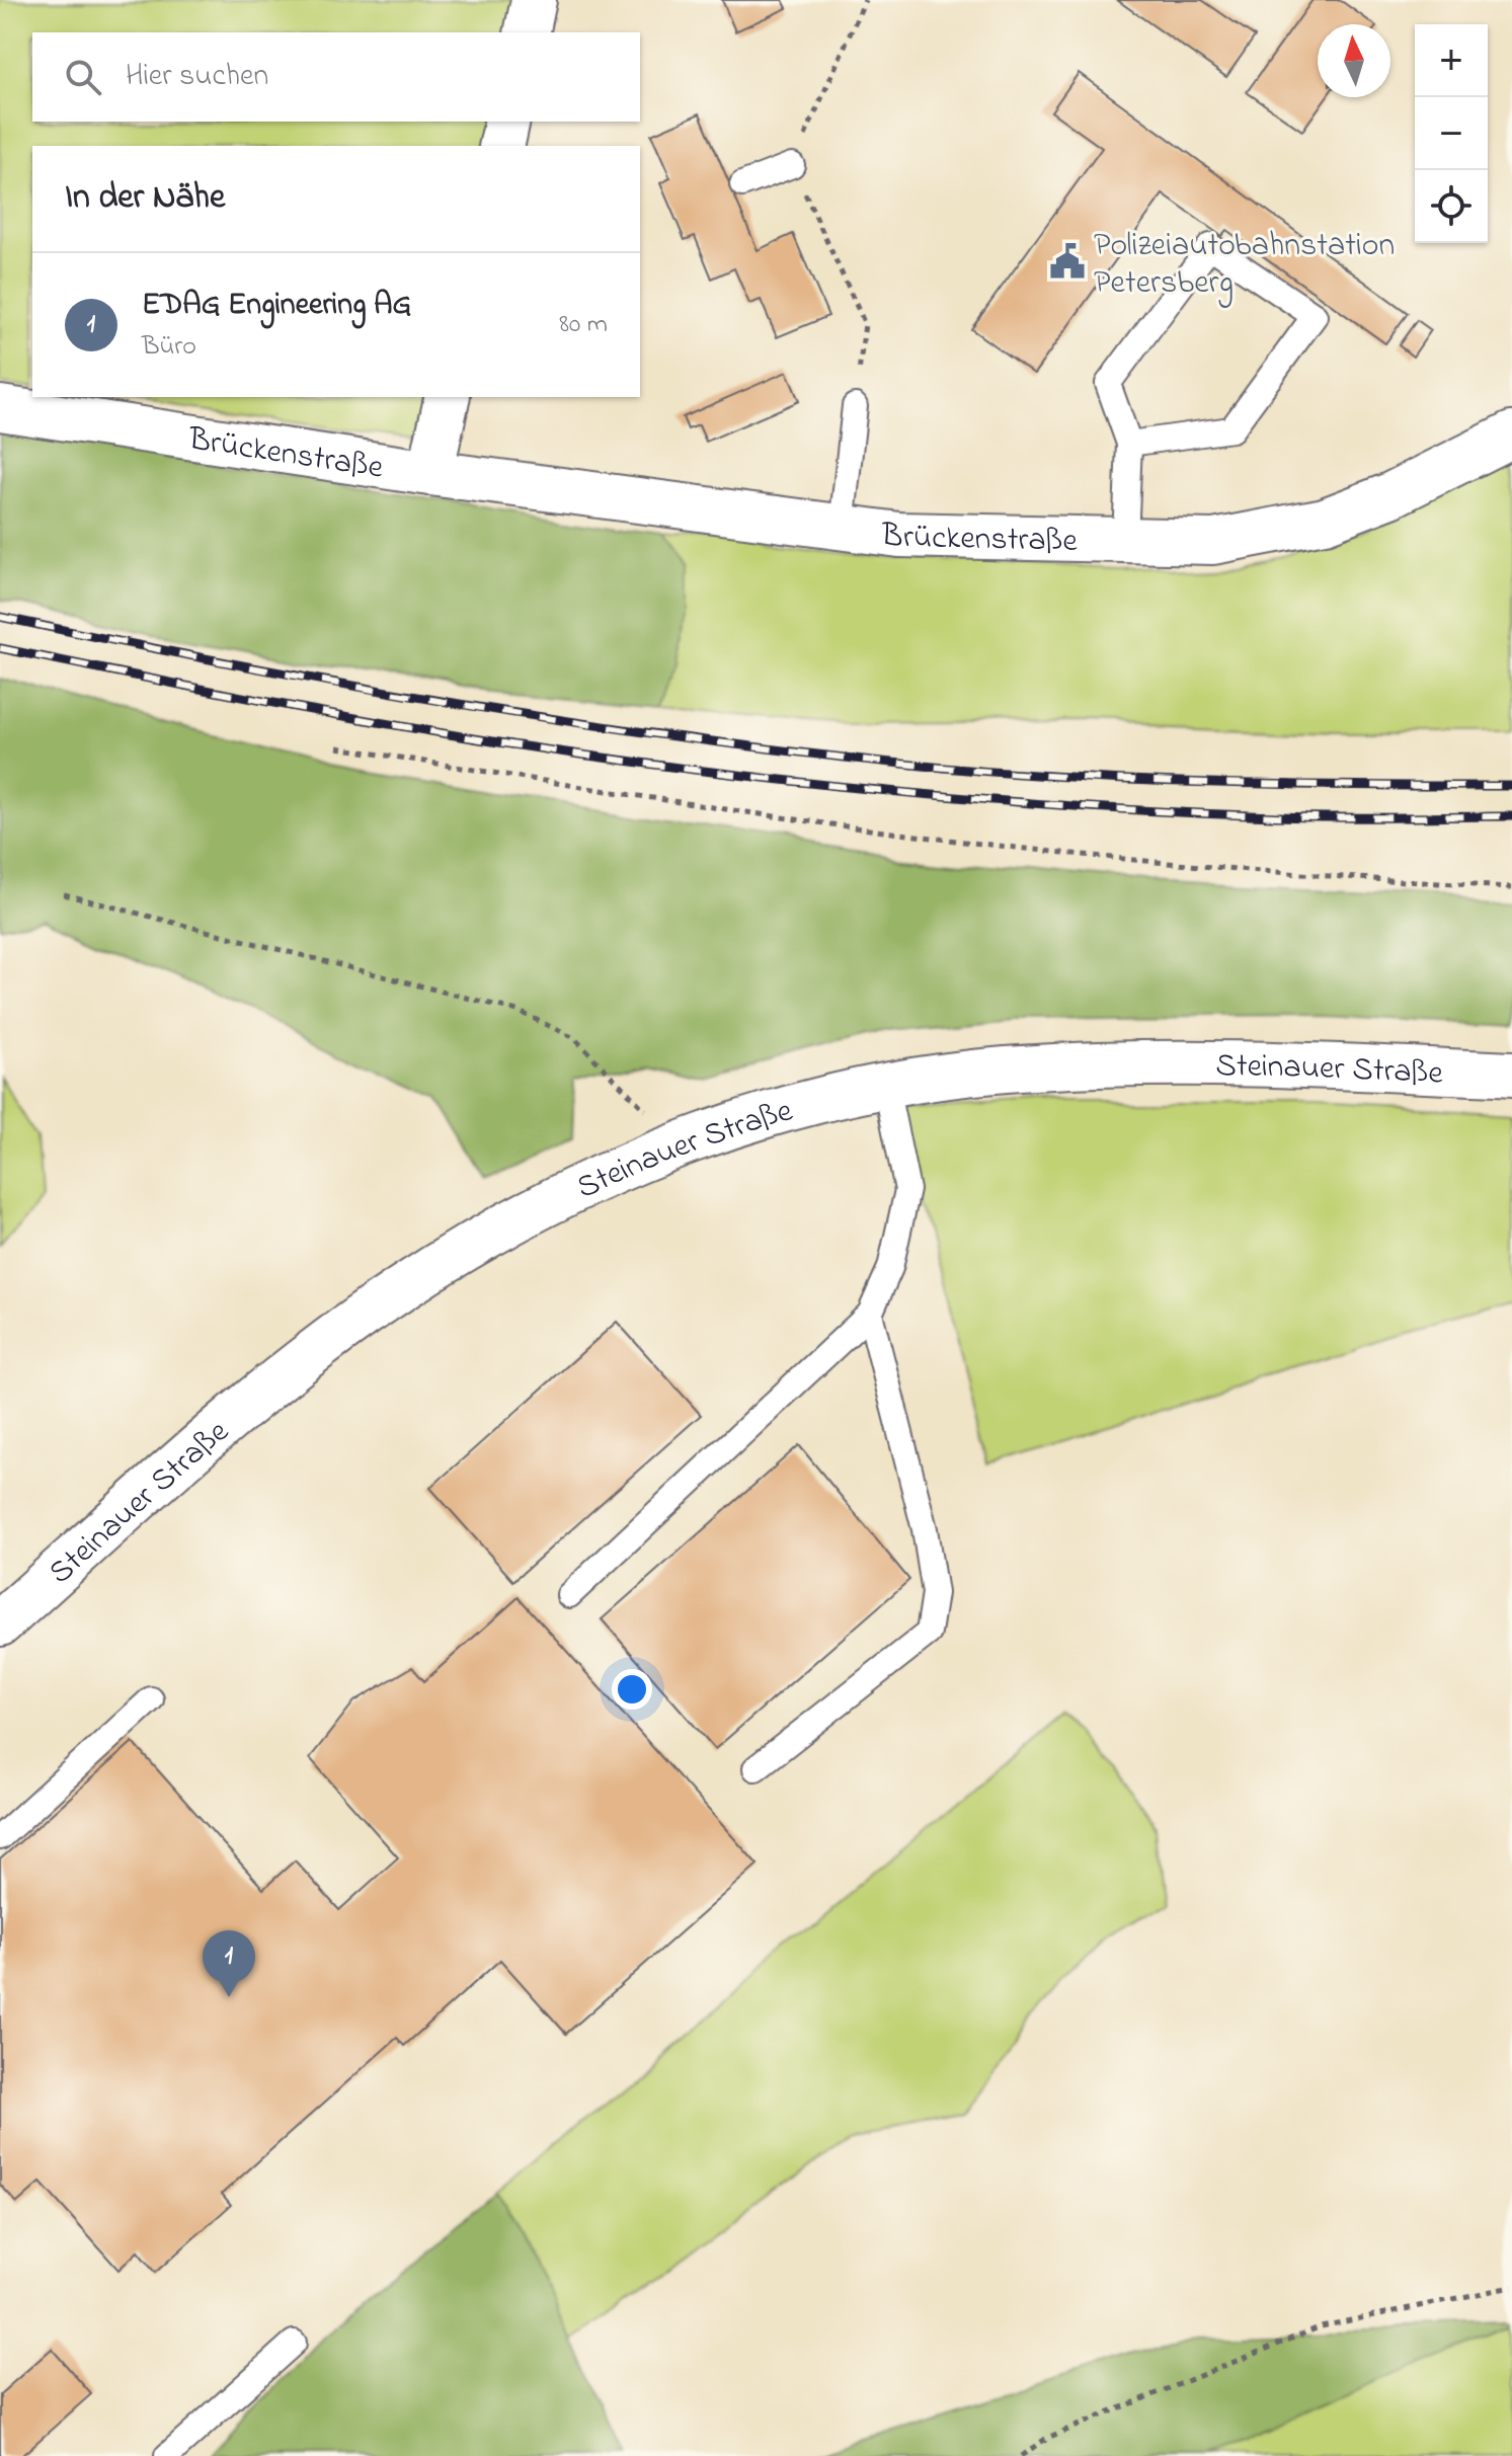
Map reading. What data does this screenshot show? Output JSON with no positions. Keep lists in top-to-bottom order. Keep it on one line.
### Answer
{"streets":{"street":["Brückenstraße","Steinauer Straße"]},"places":{"public building":["Polizeiautobahnstation Petersberg"]},"north":"top","page":{"map_buttons":["+","−"],"search":"Hier suchen","heading":"In der Nähe","list":[{"mark":"1","name":"EDAG Engineering AG","note":"Büro","value":"80 m"}],"pins":"1"}}
